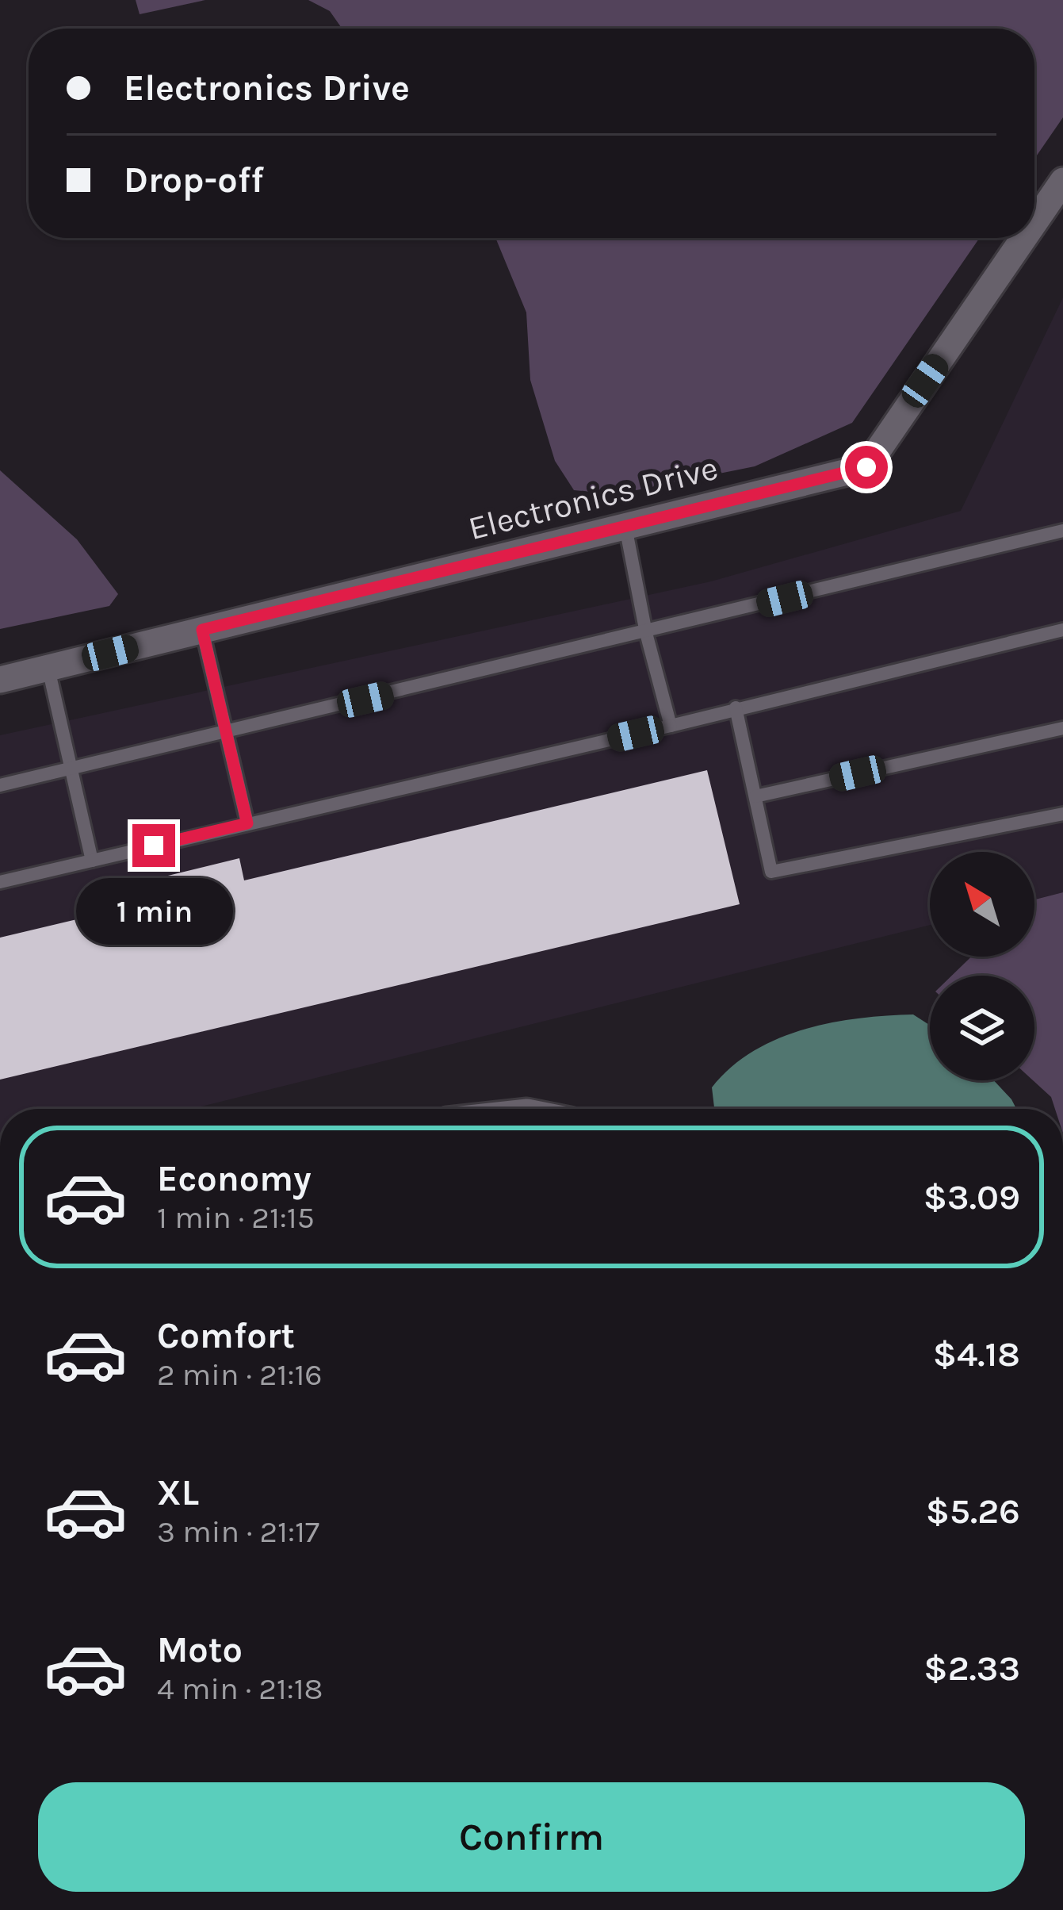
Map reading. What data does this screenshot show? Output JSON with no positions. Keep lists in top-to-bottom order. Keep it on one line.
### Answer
{"streets":{"street":["Electronics Drive"]},"north":"top left","page":{"banner":["Electronics Drive","Drop-off"],"bubble":"1 min","list":[{"name":"Economy","note":"1 min · 21:15","value":"$3.09"},{"name":"Comfort","note":"2 min · 21:16","value":"$4.18"},{"name":"XL","note":"3 min · 21:17","value":"$5.26"},{"name":"Moto","note":"4 min · 21:18","value":"$2.33"}],"buttons":"Confirm"}}
